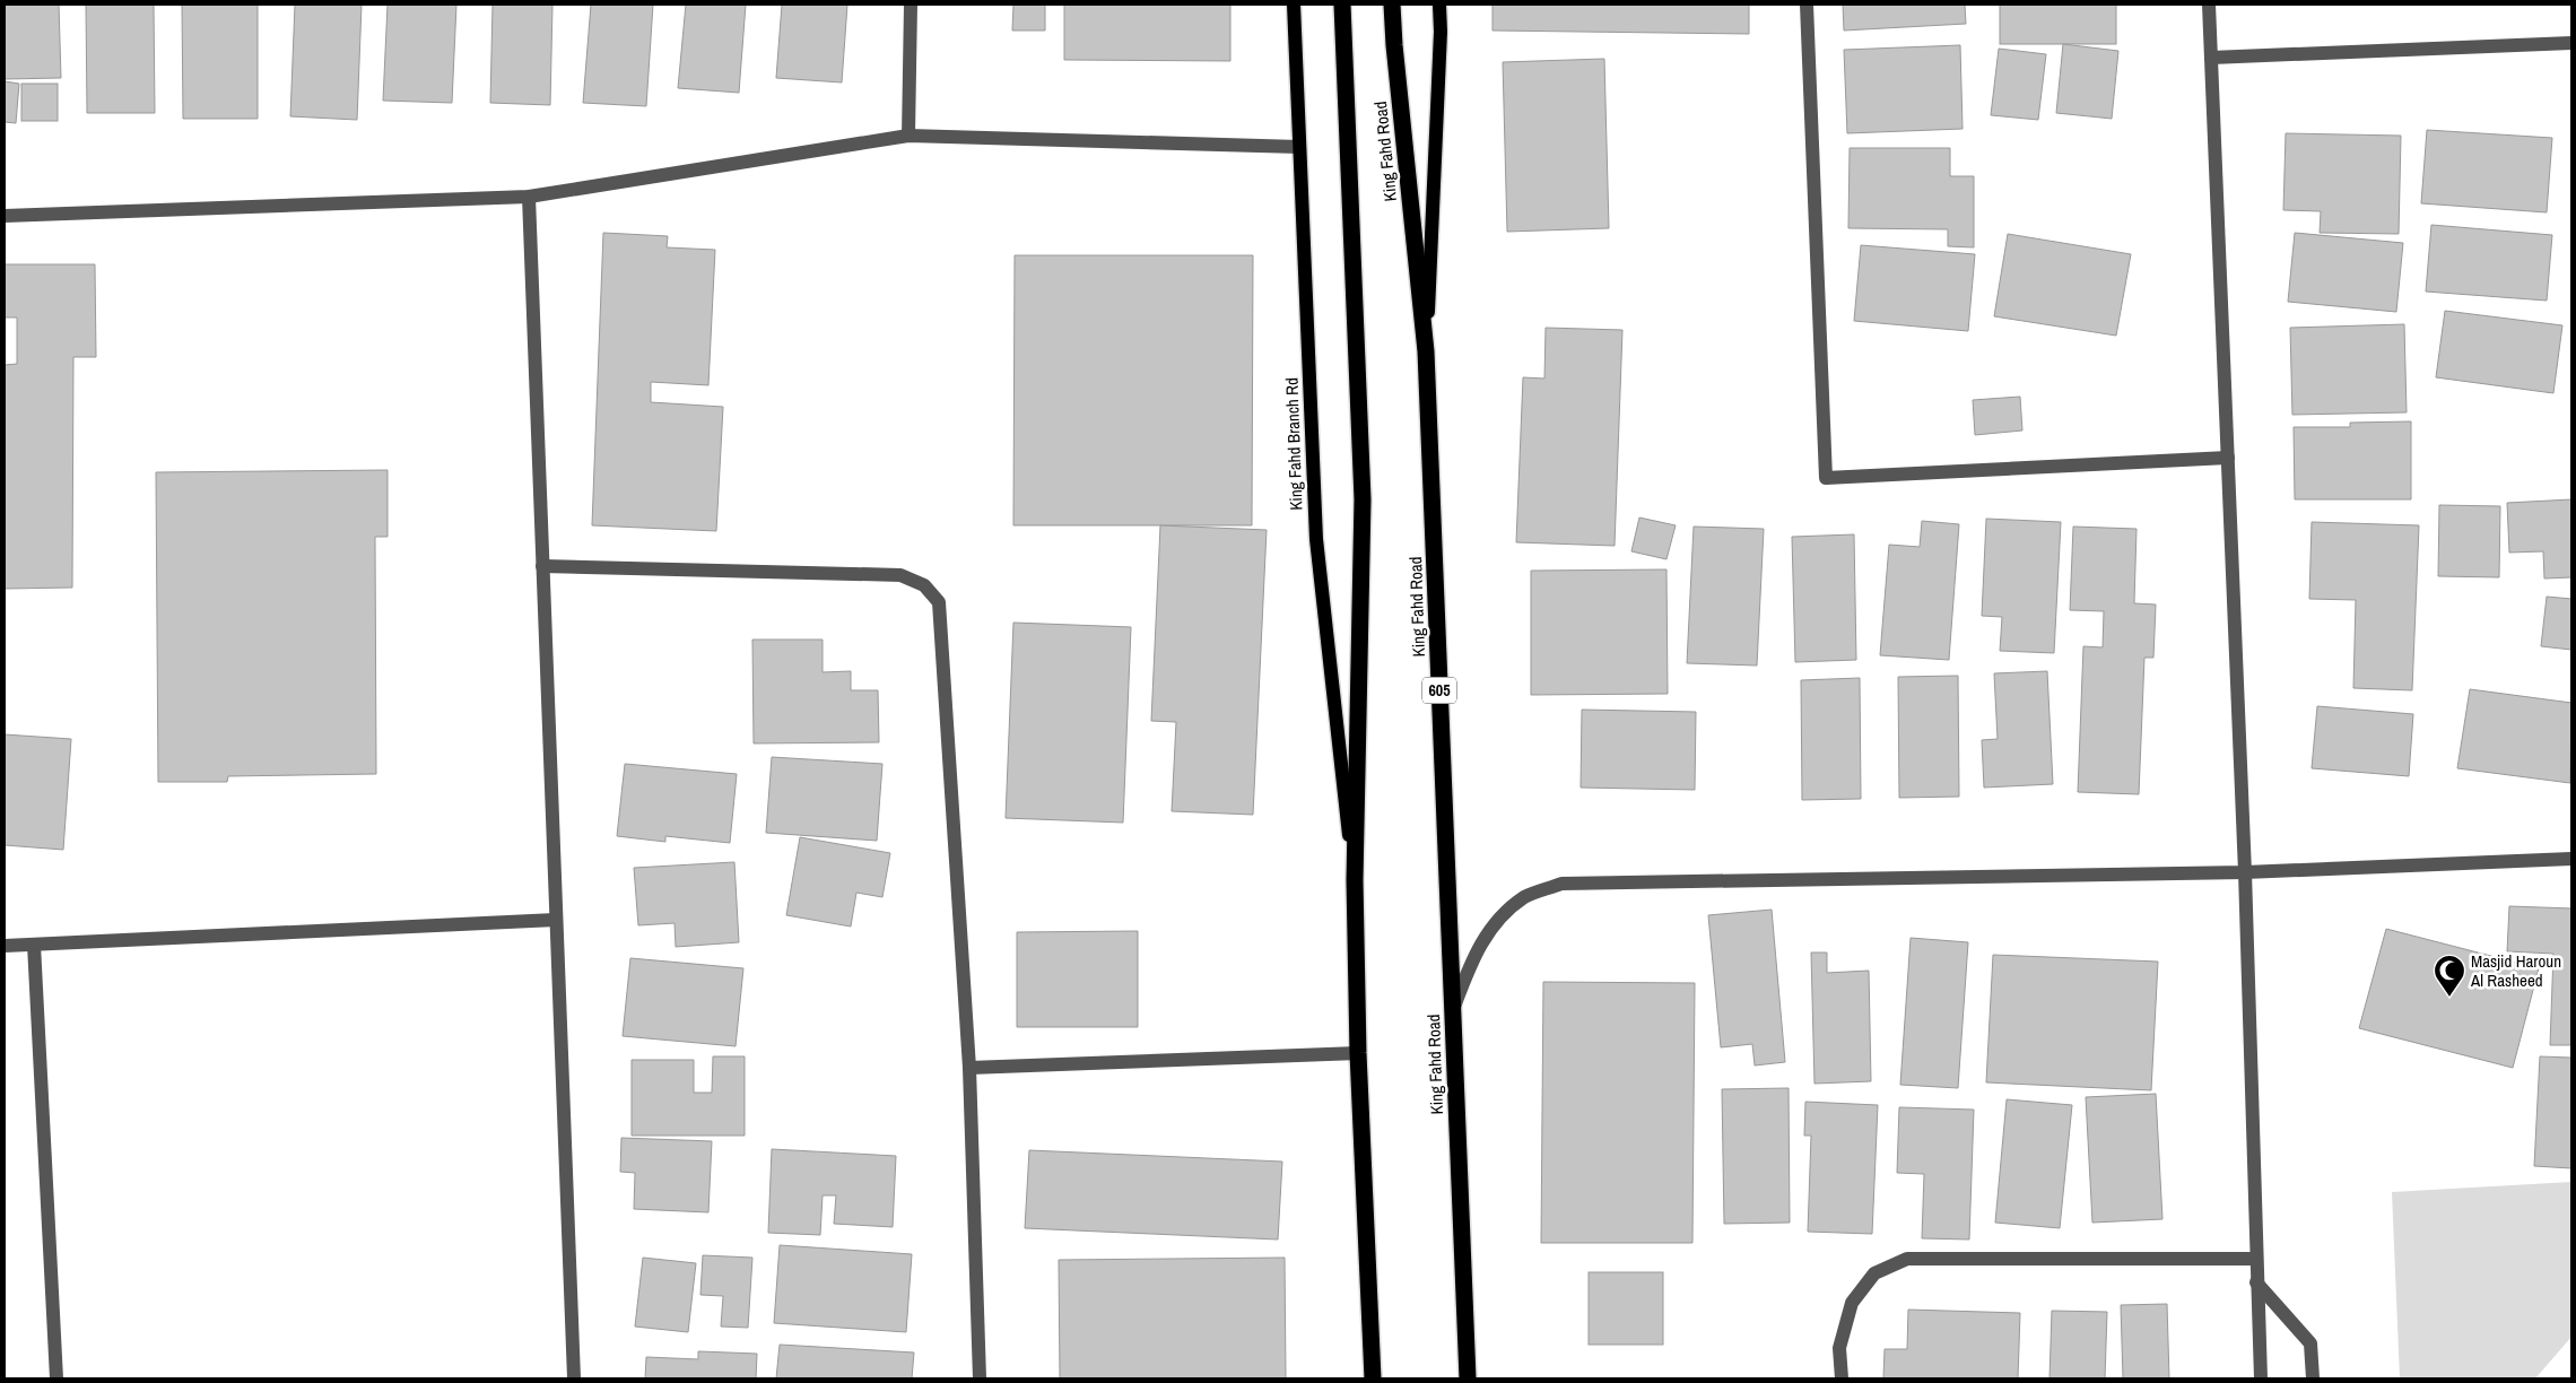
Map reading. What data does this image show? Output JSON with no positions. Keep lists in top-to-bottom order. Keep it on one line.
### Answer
{"streets":{"highway":["King Fahd Road","605"],"main road":["King Fahd Branch Rd"]},"crossings":[["King Fahd Road","King Fahd Branch Rd"]],"places":{"mosque":["Masjid Haroun Al Rasheed"]}}
